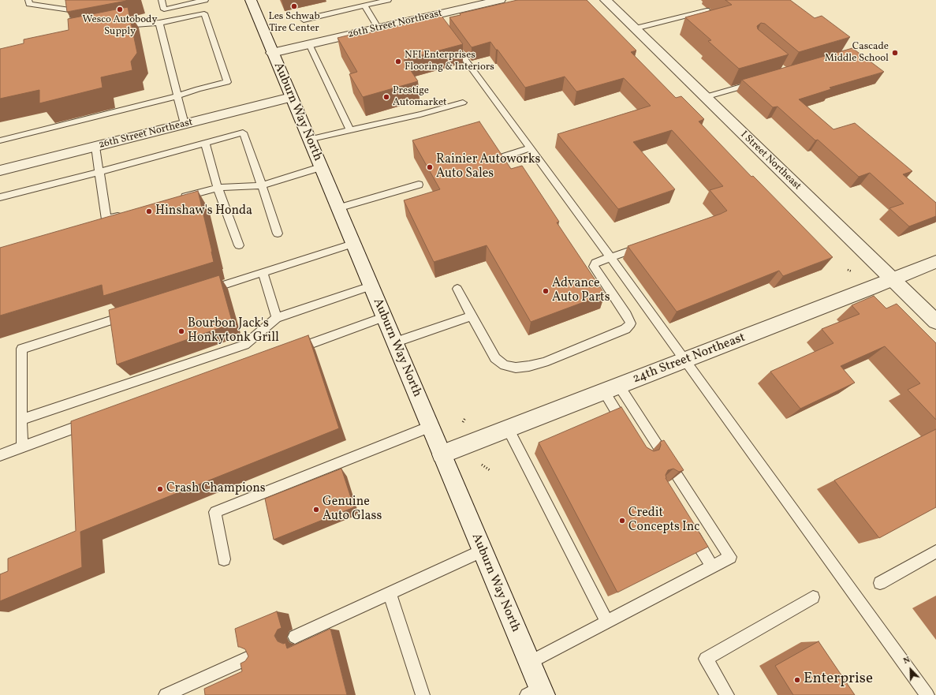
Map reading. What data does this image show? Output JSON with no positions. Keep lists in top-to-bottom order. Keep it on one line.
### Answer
{"streets":{"street":["26th Street Northeast","Auburn Way North","I Street Northeast","24th Street Northeast"]},"crossings":[["26th Street Northeast","Auburn Way North"],["Auburn Way North","24th Street Northeast"],["I Street Northeast","24th Street Northeast"]],"places":["Les Schwab Tire Center","Wesco Autobody Supply","Cascade Middle School","NFI Enterprises Flooring & Interiors","Prestige Automarket","Rainier Autoworks Auto Sales","Hinshaw's Honda","Advance Auto Parts","Bourbon Jack's Honkytonk Grill","Crash Champions","Genuine Auto Glass","Credit Concepts Inc","Enterprise"],"north":"top left"}
